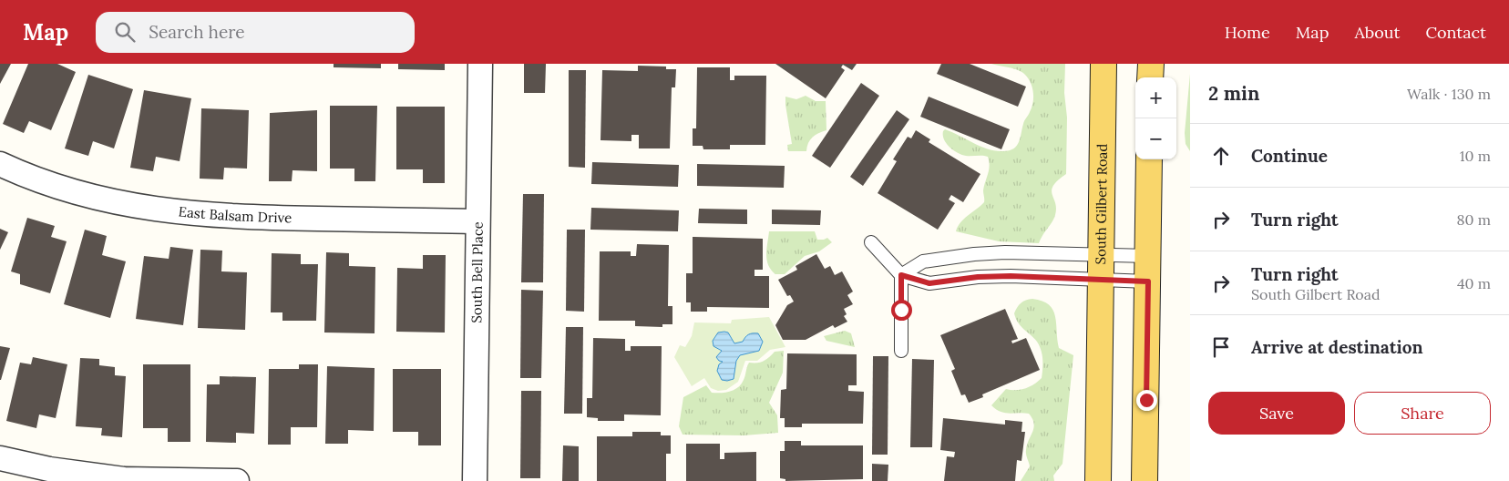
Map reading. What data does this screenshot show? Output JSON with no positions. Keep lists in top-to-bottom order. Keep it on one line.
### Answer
{"streets":{"main road":["South Gilbert Road"],"street":["East Balsam Drive","South Bell Place"]},"crossings":[["East Balsam Drive","South Bell Place"]],"page":{"header":"Map","search":"Search here","nav":["Home","Map","About","Contact"],"heading":["2 min","Walk · 130 m"],"map_buttons":["+","−"],"list":[["Continue","10 m"],["Turn right","80 m"],["Turn right","South Gilbert Road","40 m"],"Arrive at destination"],"buttons":["Save","Share"]}}
